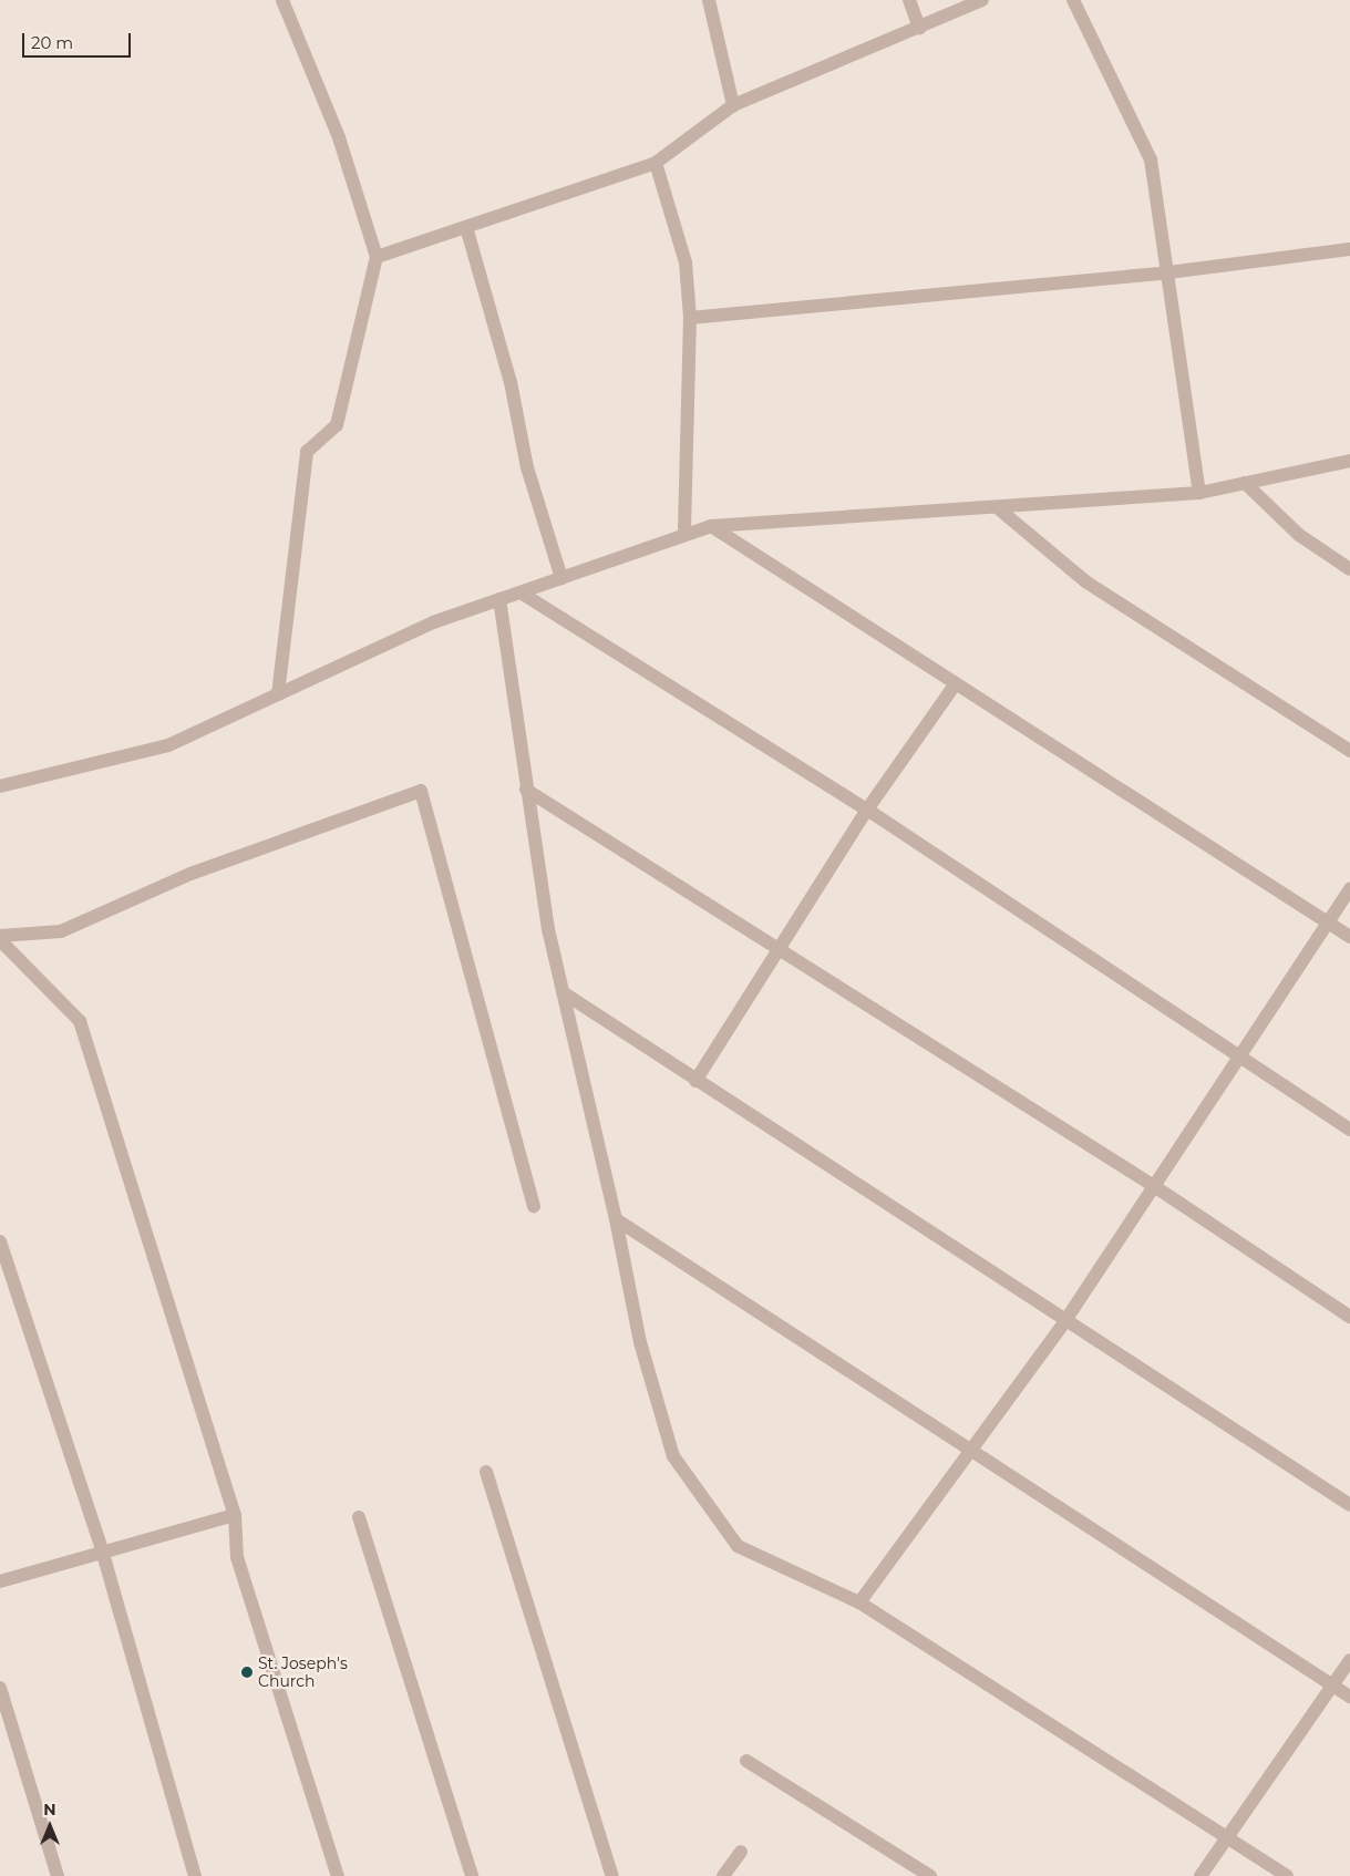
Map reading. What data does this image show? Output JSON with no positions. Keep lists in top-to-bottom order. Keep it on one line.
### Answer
{"places":["St. Joseph's Church"],"scale_bar":"20 m","north":"top"}
